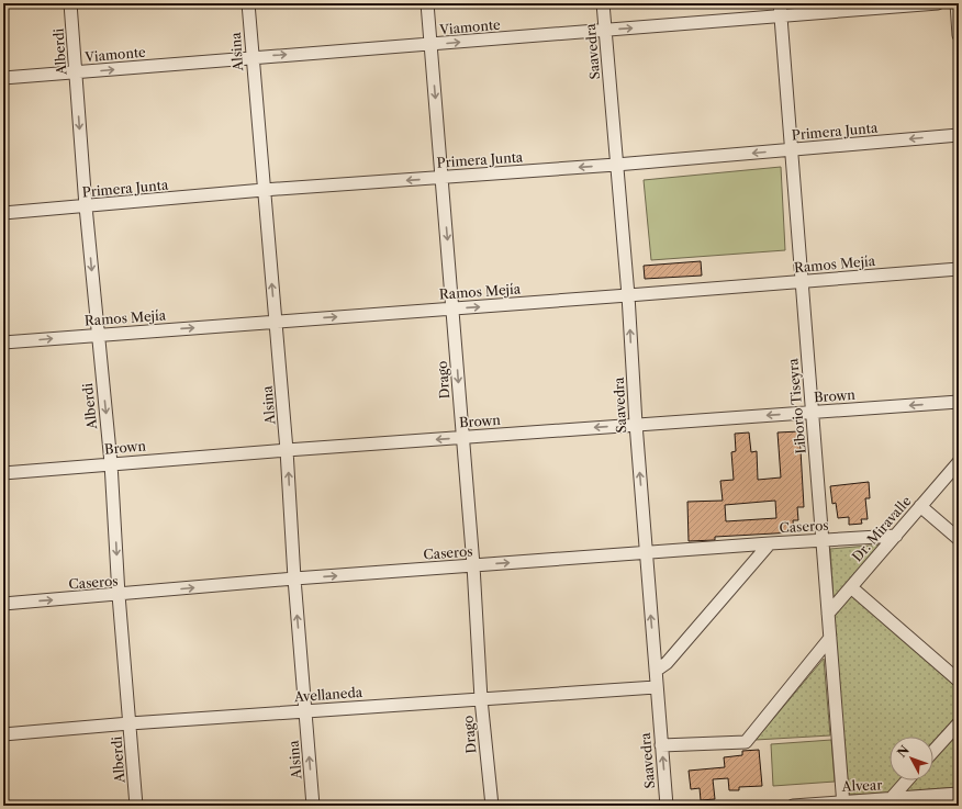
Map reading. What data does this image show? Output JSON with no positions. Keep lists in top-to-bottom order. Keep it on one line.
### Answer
{"streets":{"street":["Viamonte","Alberdi","Alsina","Saavedra","Primera Junta","Ramos Mejía","Drago","Brown","Liborio Tiseyra","Caseros","Dr. Miravalle","Avellaneda","Alvear"]},"crossings":[["Viamonte","Alberdi"],["Viamonte","Alsina"],["Viamonte","Saavedra"],["Viamonte","Drago"],["Viamonte","Liborio Tiseyra"],["Alberdi","Primera Junta"],["Alberdi","Ramos Mejía"],["Alberdi","Brown"],["Alberdi","Caseros"],["Alberdi","Avellaneda"],["Alsina","Primera Junta"],["Alsina","Ramos Mejía"],["Alsina","Brown"],["Alsina","Caseros"],["Alsina","Avellaneda"],["Saavedra","Primera Junta"],["Saavedra","Ramos Mejía"],["Saavedra","Brown"],["Saavedra","Caseros"],["Saavedra","Avellaneda"],["Primera Junta","Drago"],["Primera Junta","Liborio Tiseyra"],["Ramos Mejía","Drago"],["Ramos Mejía","Liborio Tiseyra"],["Drago","Brown"],["Drago","Caseros"],["Drago","Avellaneda"],["Brown","Liborio Tiseyra"],["Liborio Tiseyra","Caseros"],["Liborio Tiseyra","Dr. Miravalle"],["Liborio Tiseyra","Alvear"],["Caseros","Dr. Miravalle"]],"one_way":["Viamonte","Alberdi","Alsina","Saavedra","Primera Junta","Ramos Mejía","Drago","Brown","Caseros"],"north":"top left"}
